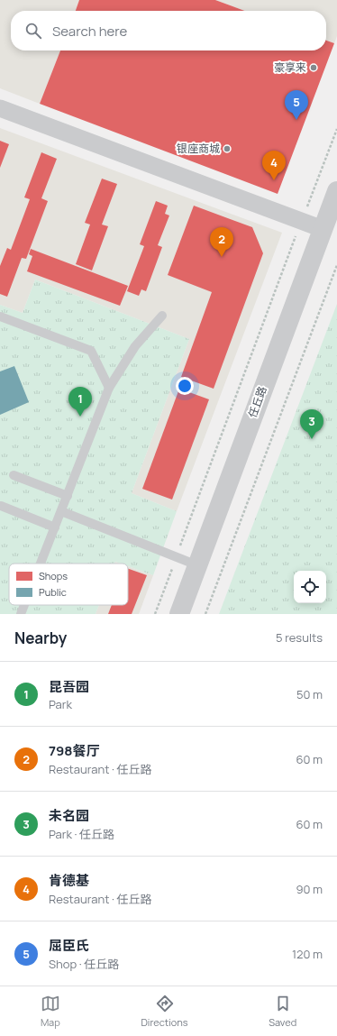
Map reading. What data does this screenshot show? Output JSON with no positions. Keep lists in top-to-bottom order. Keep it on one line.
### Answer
{"streets":{"street":["任丘路"]},"places":["豪享来","银座商城"],"legend":["Shops","Public"],"page":{"search":"Search here","pins":["5","4","2","1","3"],"heading":["Nearby","5 results"],"list":[{"mark":"1","name":"昆吾园","note":"Park","value":"50 m"},{"mark":"2","name":"798餐厅","note":"Restaurant · 任丘路","value":"60 m"},{"mark":"3","name":"未名园","note":"Park · 任丘路","value":"60 m"},{"mark":"4","name":"肯德基","note":"Restaurant · 任丘路","value":"90 m"},{"mark":"5","name":"屈臣氏","note":"Shop · 任丘路","value":"120 m"}],"nav":["Map","Directions","Saved"]}}
